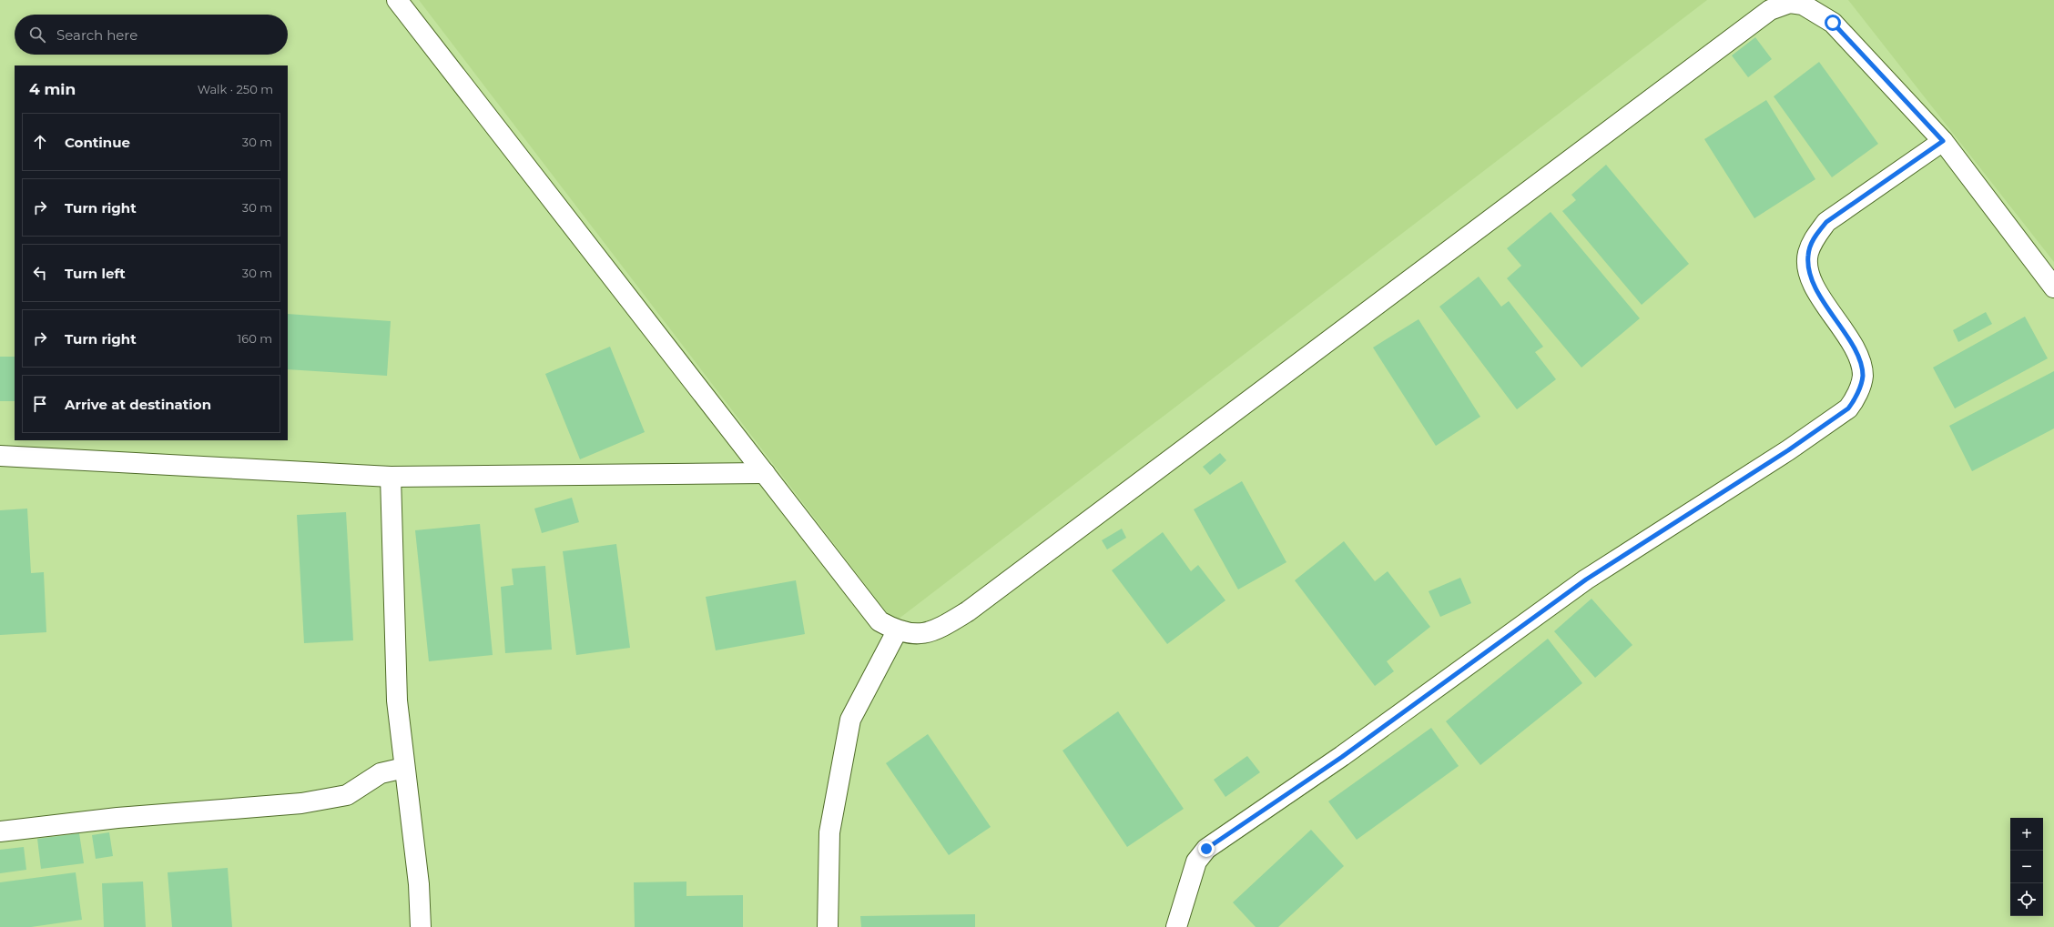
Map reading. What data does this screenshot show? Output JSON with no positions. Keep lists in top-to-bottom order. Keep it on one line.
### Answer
{"page":{"search":"Search here","heading":["4 min","Walk · 250 m"],"list":[["Continue","30 m"],["Turn right","30 m"],["Turn left","30 m"],["Turn right","160 m"],"Arrive at destination"],"map_buttons":["+","−"]}}
